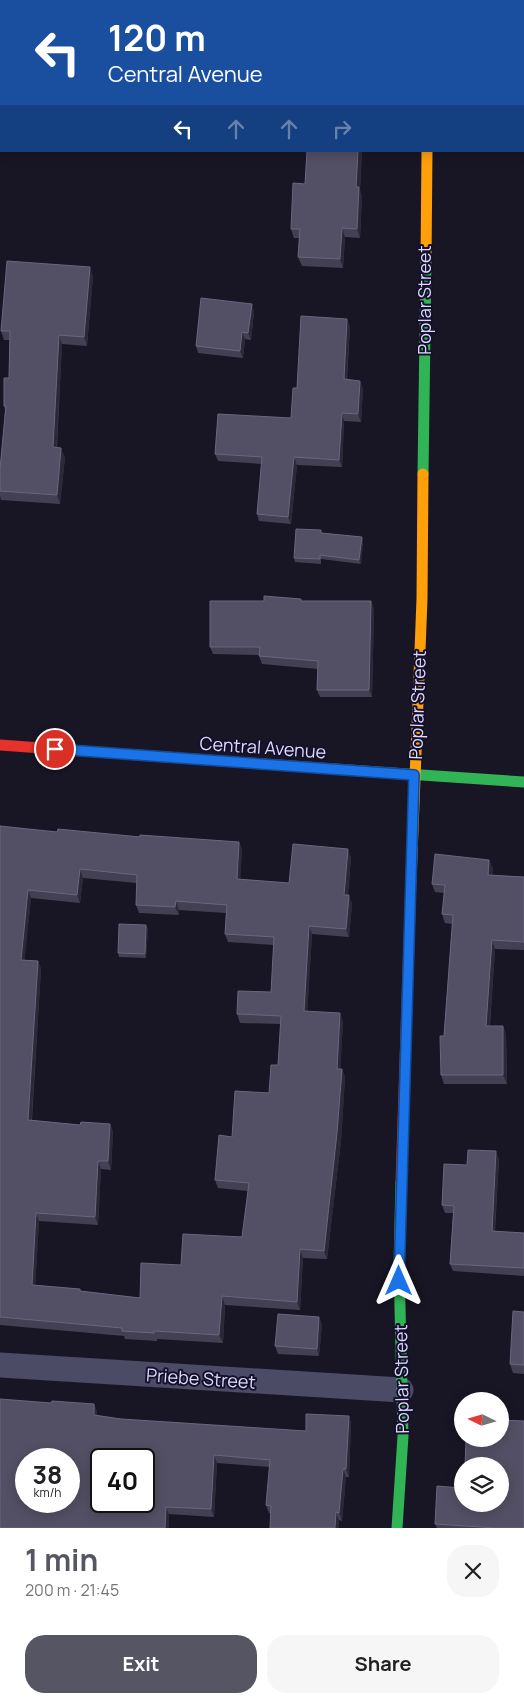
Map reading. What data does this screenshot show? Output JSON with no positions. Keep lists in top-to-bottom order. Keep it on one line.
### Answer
{"streets":{"street":["Poplar Street","Central Avenue","Priebe Street"]},"crossings":[["Poplar Street","Central Avenue"],["Poplar Street","Priebe Street"]],"north":"left","page":{"turn":["120 m","Central Avenue"],"speed":"38 km/h","limit":"40","heading":["1 min","200 m · 21:45"],"buttons":["Exit","Share"]}}
